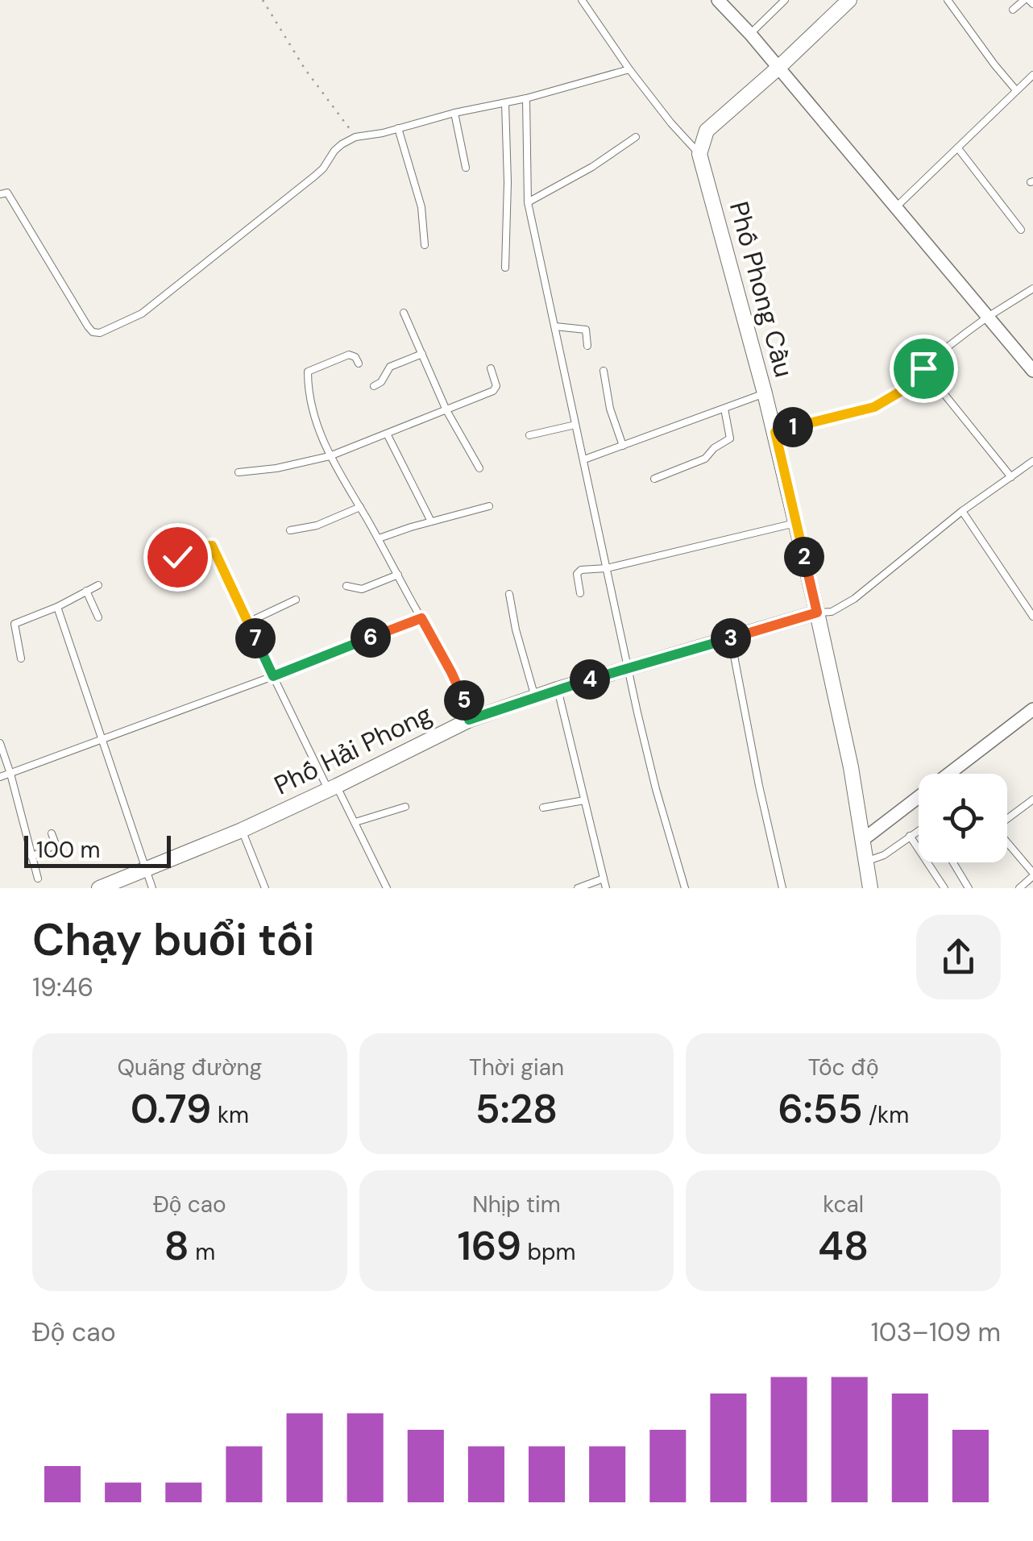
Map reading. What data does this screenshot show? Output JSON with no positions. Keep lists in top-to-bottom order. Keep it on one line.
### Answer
{"streets":{"street":["Phố Phong Cầu","Phố Hải Phong"]},"crossings":[["Phố Phong Cầu","Phố Hải Phong"]],"scale_bar":"100 m","page":{"pins":["1","2","6","3","7","4","5"],"scale":"100 m","heading":["Chạy buổi tối","19:46"],"stats":[["Quãng đường","0.79 km"],["Thời gian","5:28"],["Tốc độ","6:55 /km"],["Độ cao","8 m"],["Nhịp tim","169 bpm"],["kcal","48"]],"chart":["Độ cao","103–109 m"]}}
